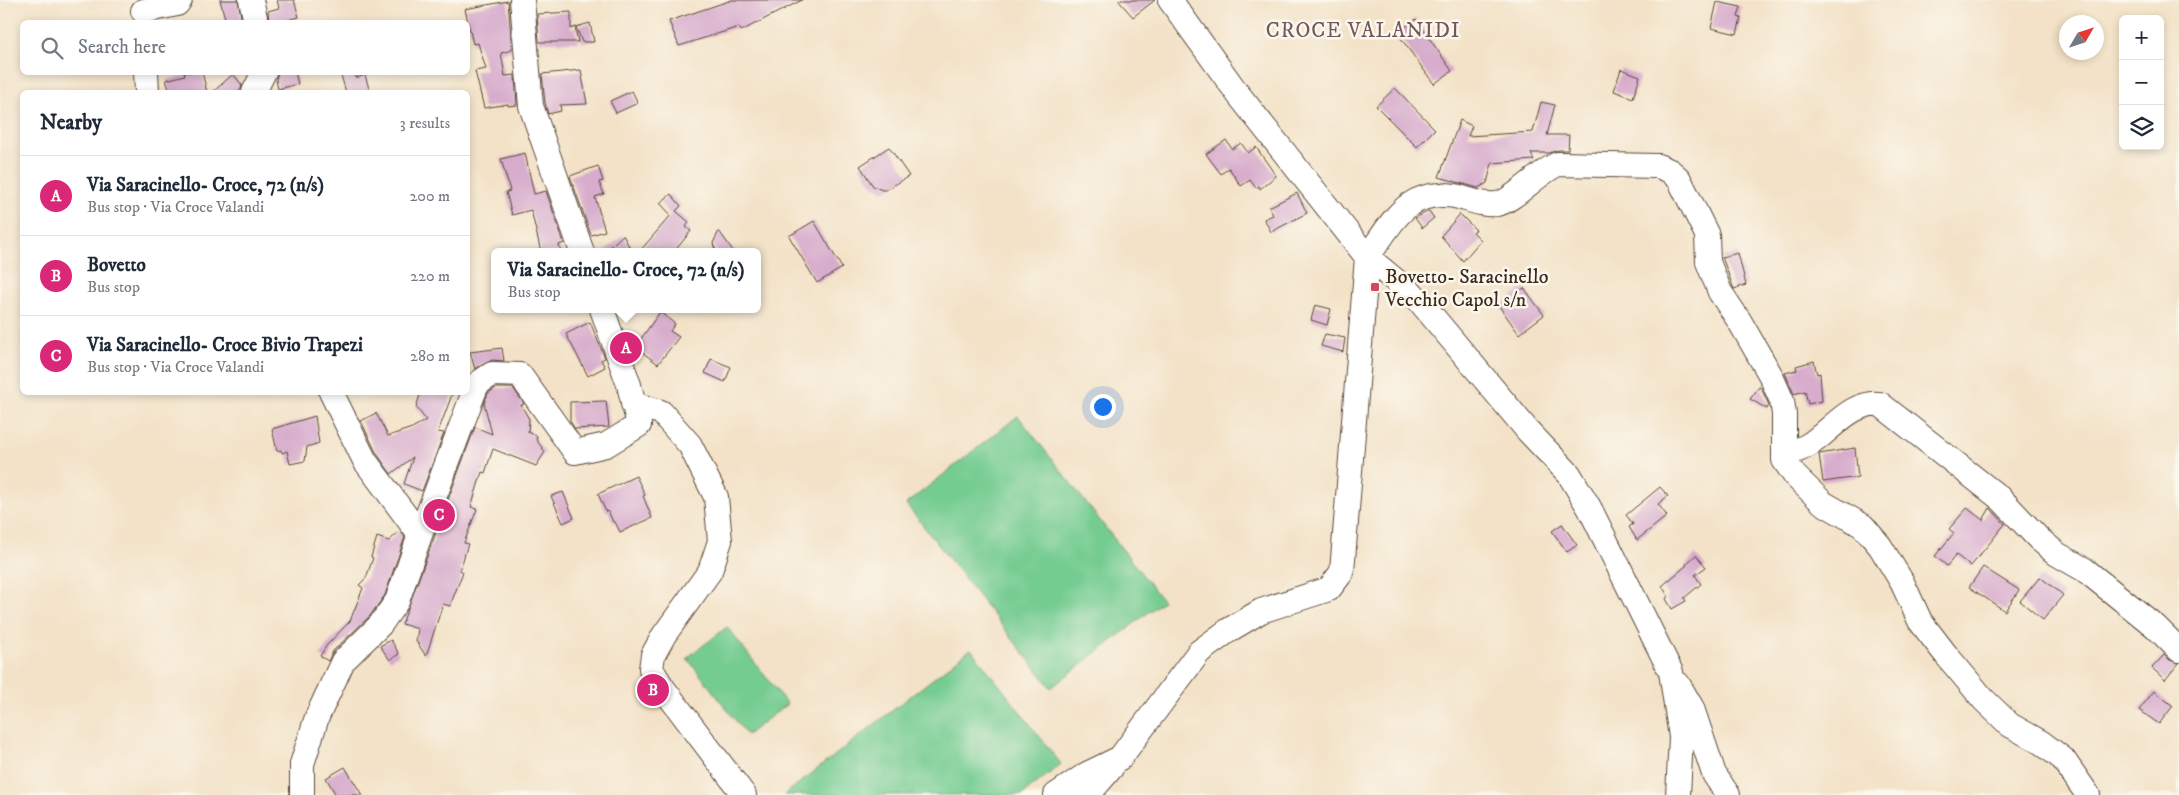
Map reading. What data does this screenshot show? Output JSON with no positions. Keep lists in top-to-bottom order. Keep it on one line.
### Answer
{"districts":["CROCE VALANIDI"],"places":{"transit":["Bovetto- Saracinello Vecchio Capol s/n"]},"north":"top right","page":{"map_buttons":["+","−"],"search":"Search here","heading":["Nearby","3 results"],"list":[{"mark":"A","name":"Via Saracinello- Croce, 72 (n/s)","note":"Bus stop · Via Croce Valandi","value":"200 m"},{"mark":"B","name":"Bovetto","note":"Bus stop","value":"220 m"},{"mark":"C","name":"Via Saracinello- Croce Bivio Trapezi","note":"Bus stop · Via Croce Valandi","value":"280 m"}],"popup":["Via Saracinello- Croce, 72 (n/s)","Bus stop"],"pins":["A","C","B"]}}
